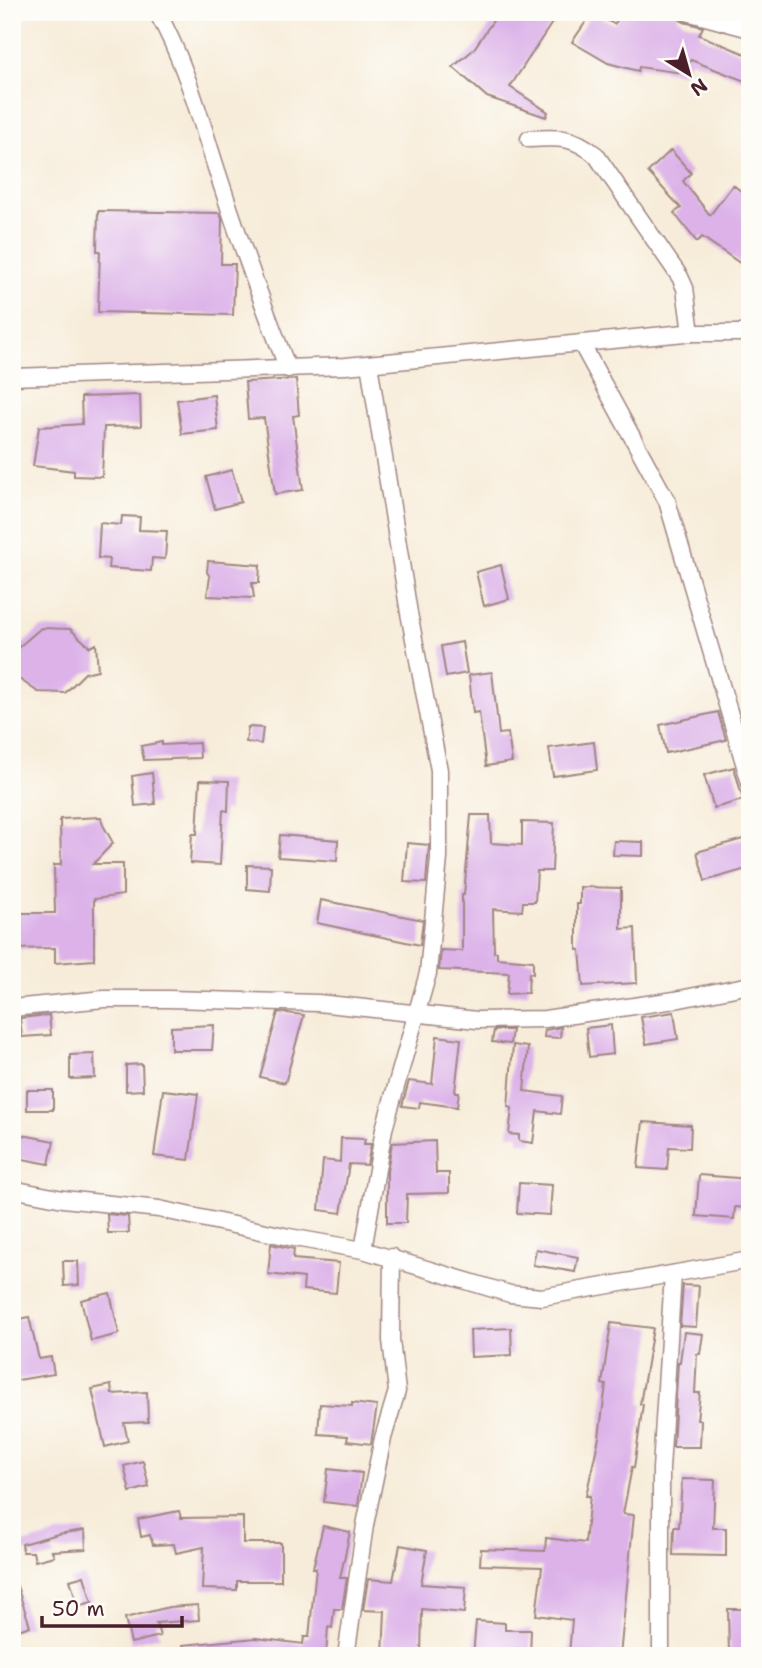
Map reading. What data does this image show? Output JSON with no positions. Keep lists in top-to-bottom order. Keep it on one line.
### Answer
{"scale_bar":"50 m","north":"bottom right"}
